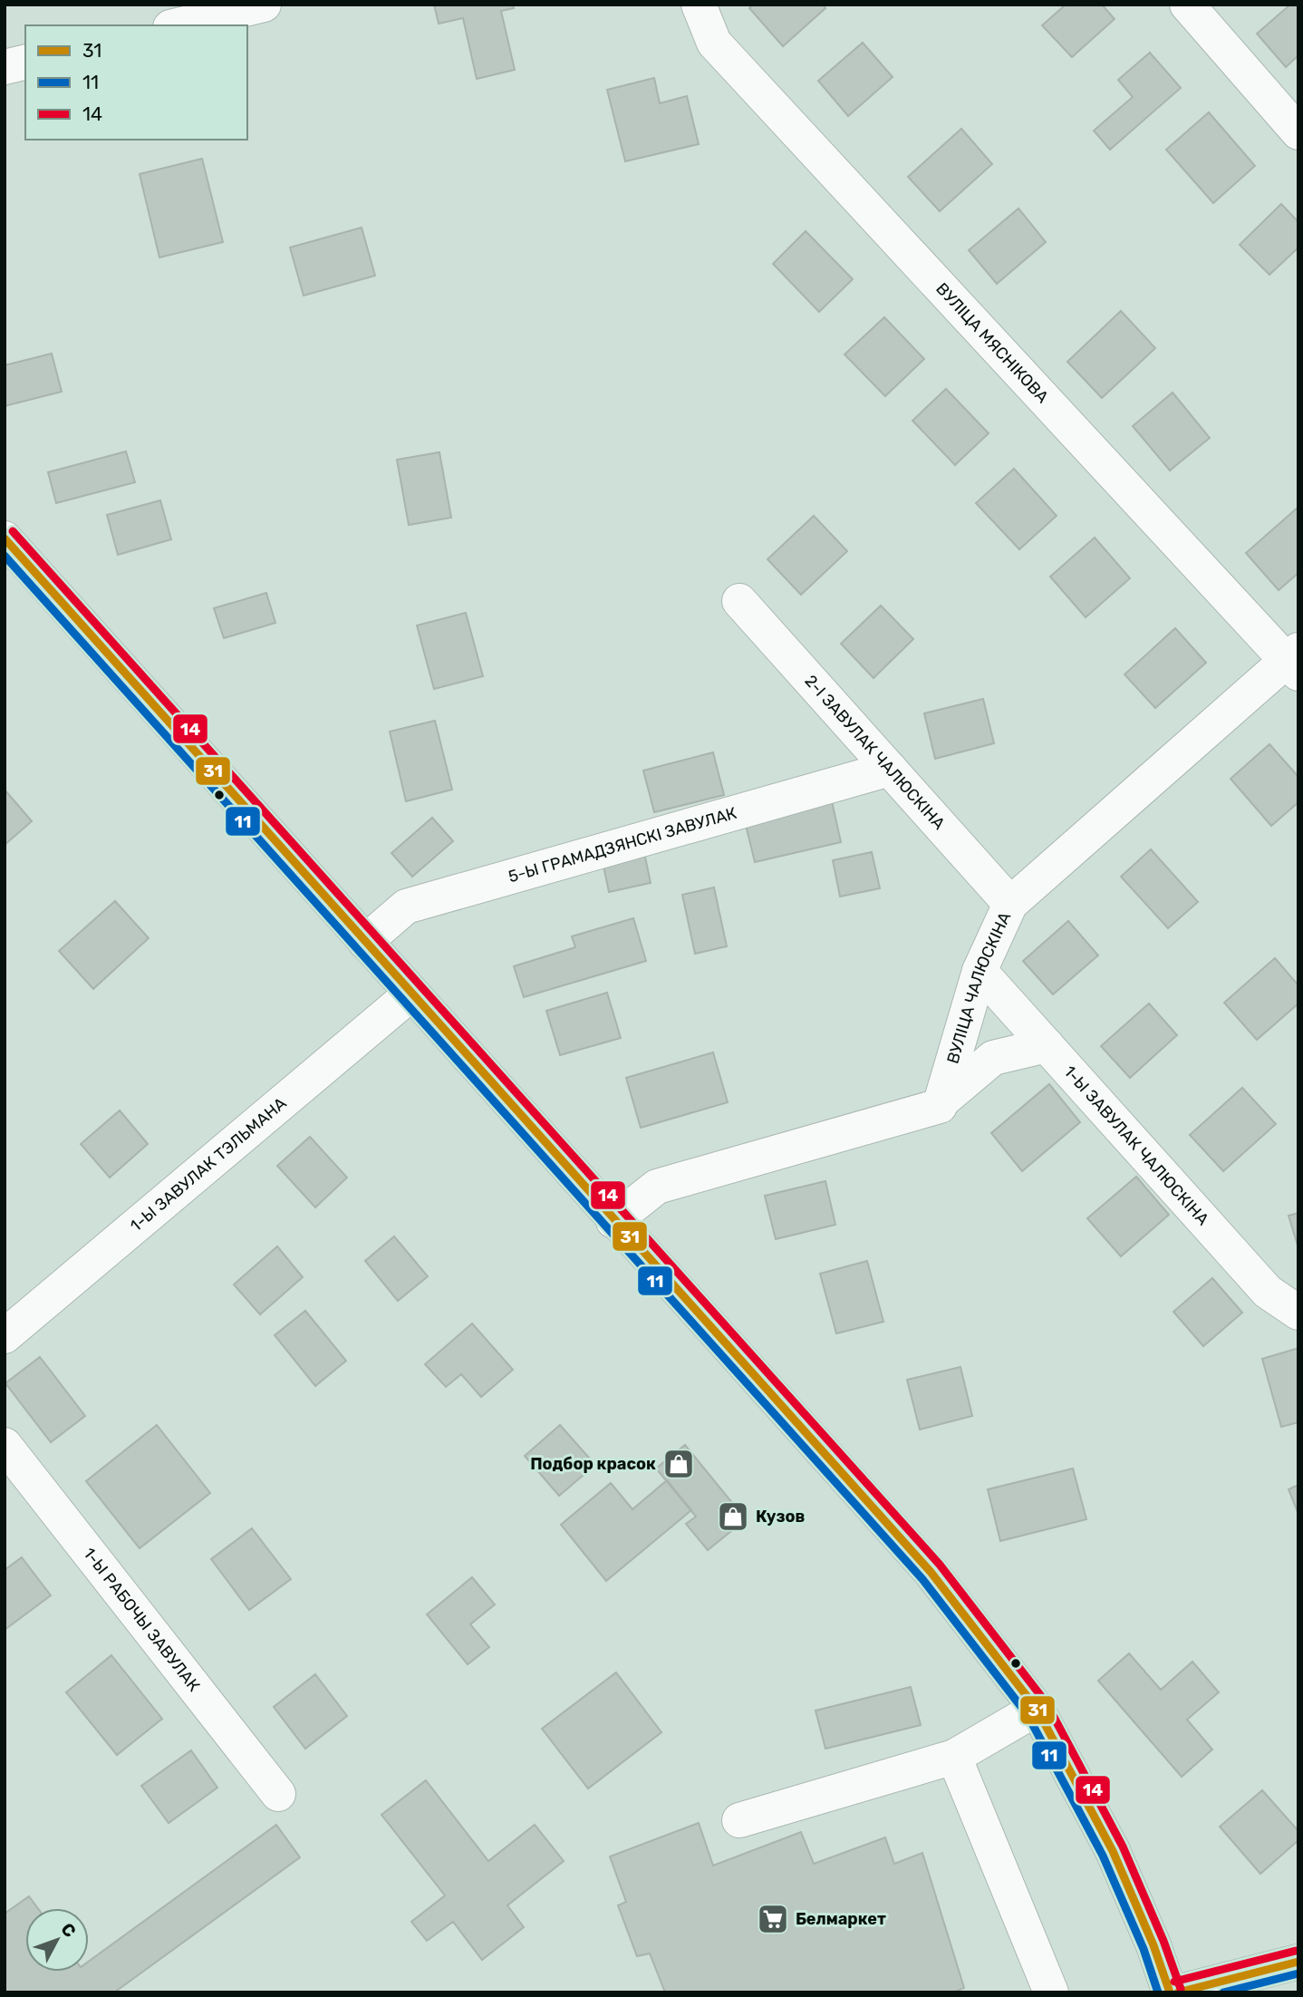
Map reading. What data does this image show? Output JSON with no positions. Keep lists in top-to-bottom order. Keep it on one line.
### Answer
{"streets":{"street":["ВУЛІЦА МЯСНІКОВА","2-І ЗАВУЛАК ЧАЛЮСКІНА","5-Ы ГРАМАДЗЯНСКІ ЗАВУЛАК","ВУЛІЦА ЧАЛЮСКІНА","1-Ы ЗАВУЛАК ЧАЛЮСКІНА","1-Ы ЗАВУЛАК ТЭЛЬМАНА","1-Ы РАБОЧЫ ЗАВУЛАК"]},"crossings":[["ВУЛІЦА МЯСНІКОВА","ВУЛІЦА ЧАЛЮСКІНА"],["2-І ЗАВУЛАК ЧАЛЮСКІНА","5-Ы ГРАМАДЗЯНСКІ ЗАВУЛАК"],["2-І ЗАВУЛАК ЧАЛЮСКІНА","ВУЛІЦА ЧАЛЮСКІНА"],["ВУЛІЦА ЧАЛЮСКІНА","1-Ы ЗАВУЛАК ЧАЛЮСКІНА"]],"places":{"shop":["Подбор красок","Кузов"],"supermarket":["Белмаркет"]},"lines":["transit line 14","transit line 31","transit line 11"],"legend":["31","11","14"],"north":"top right"}
